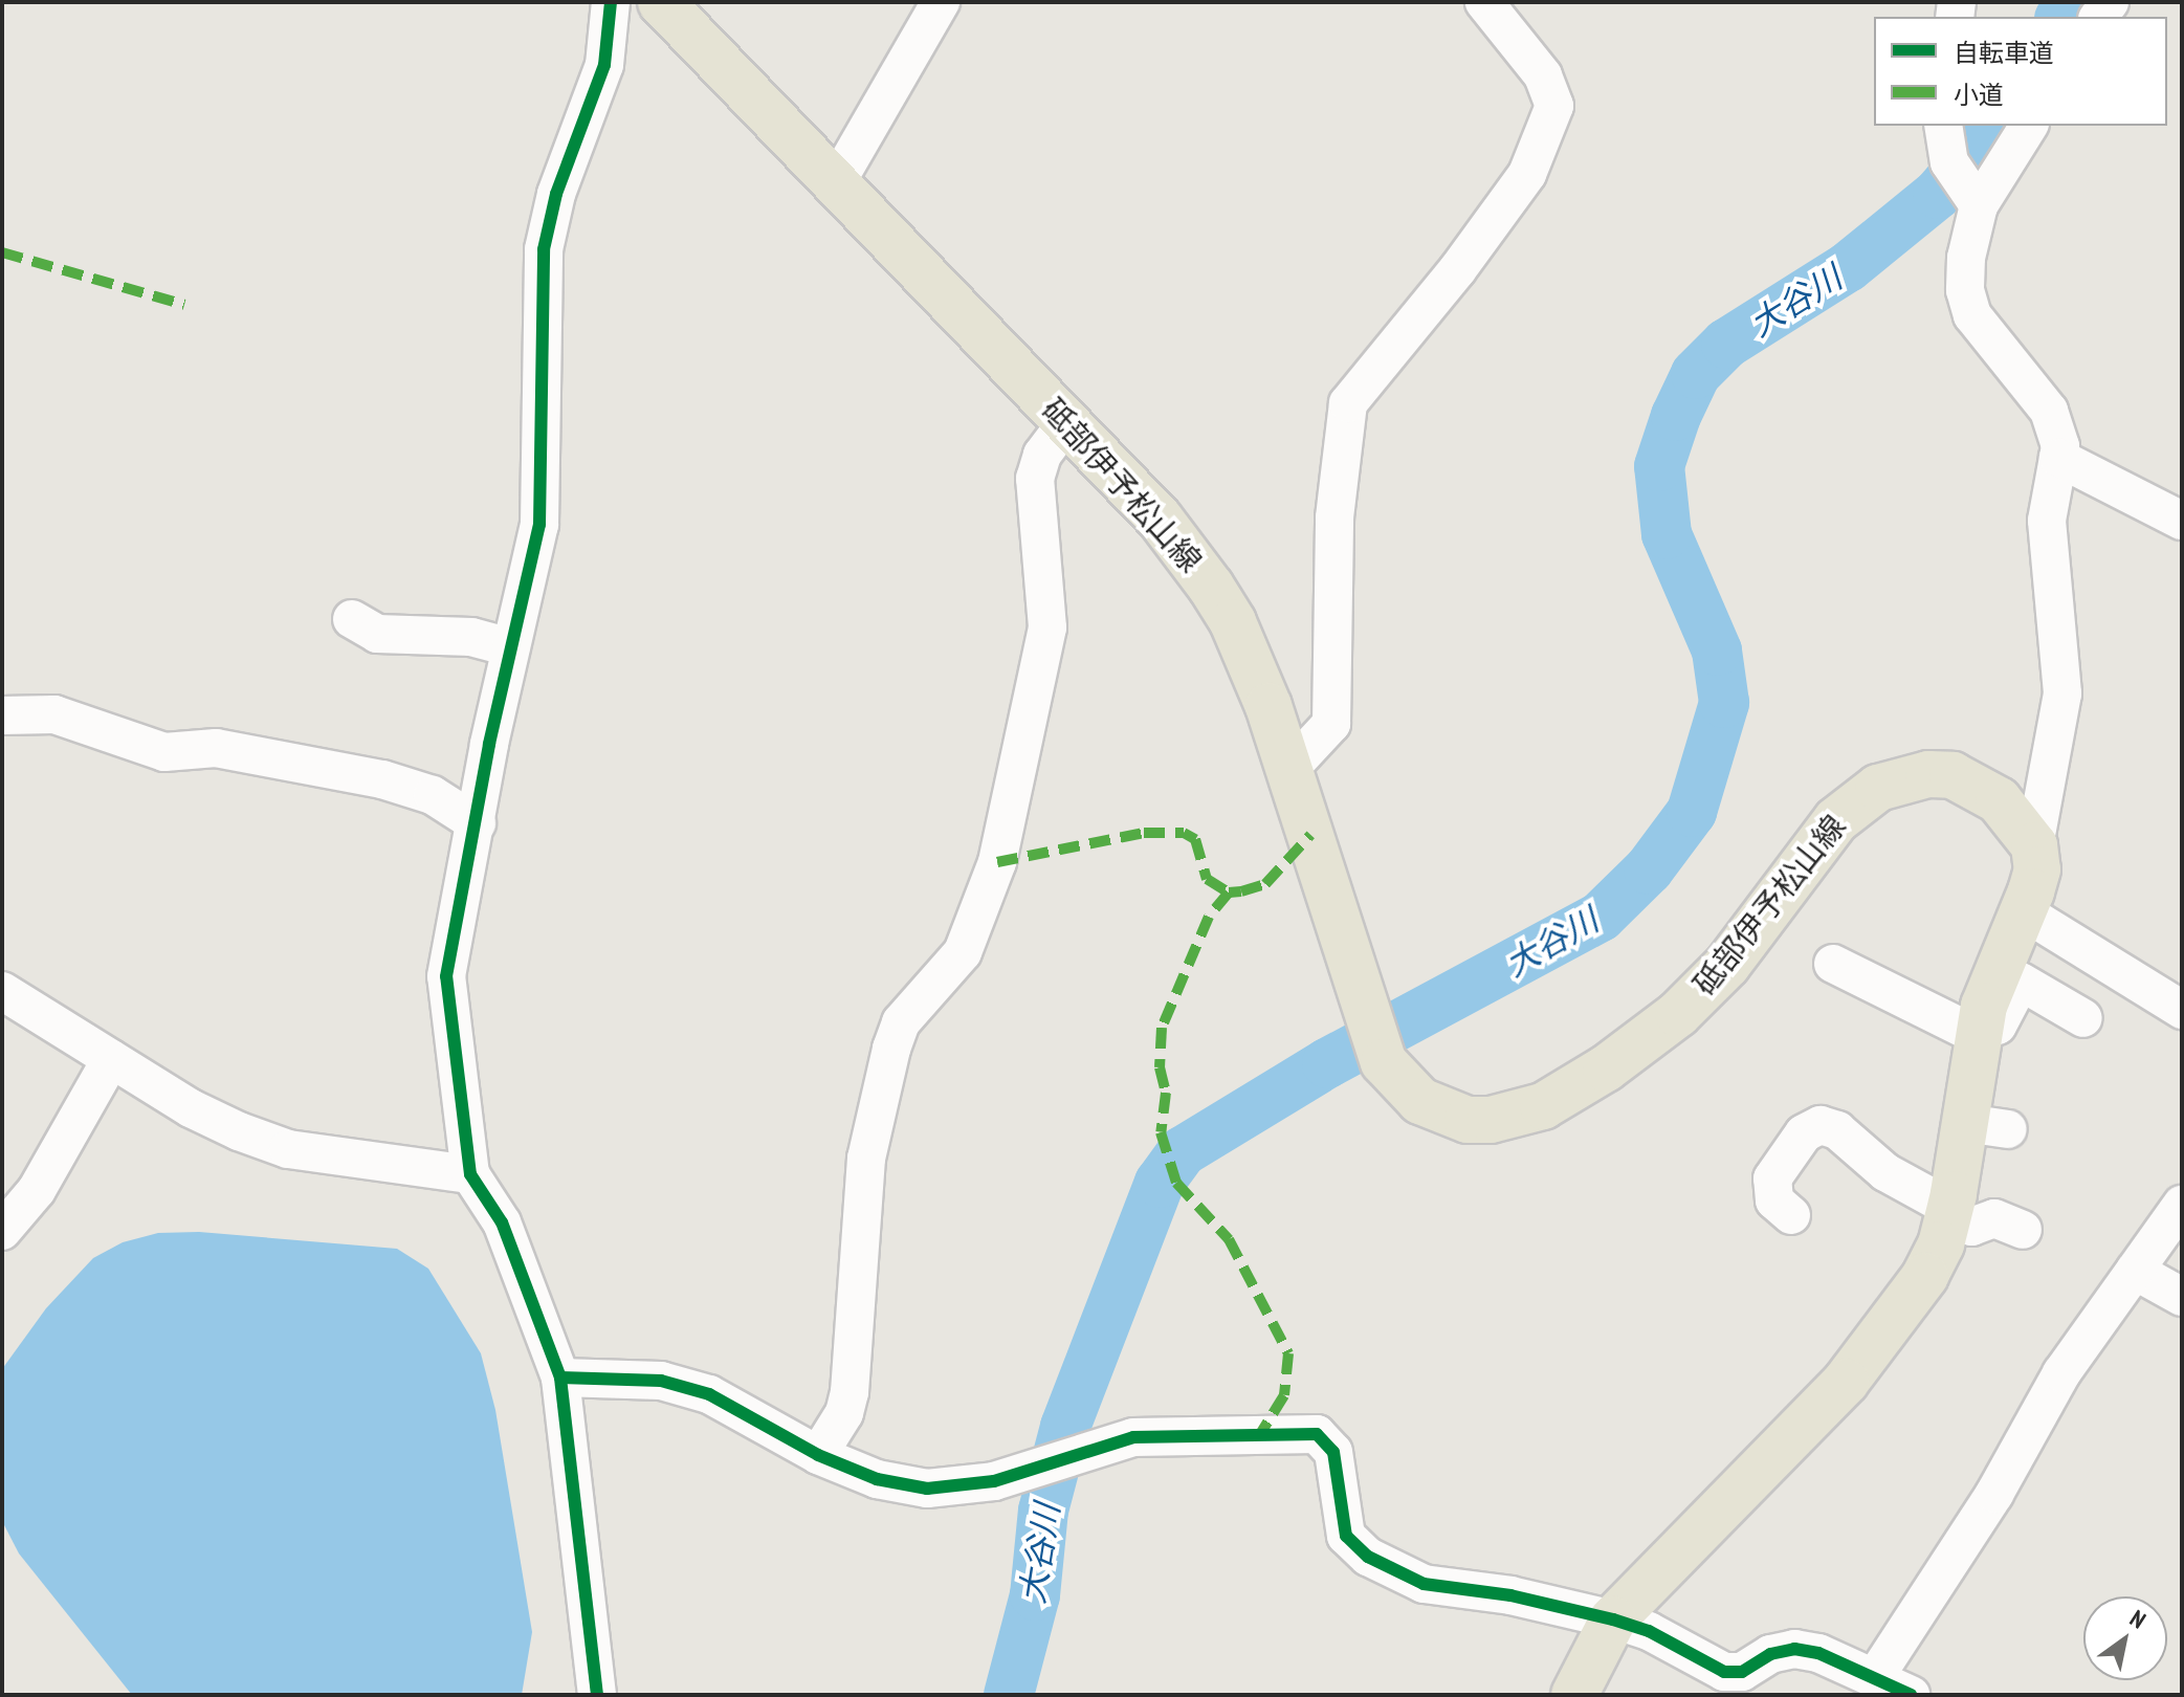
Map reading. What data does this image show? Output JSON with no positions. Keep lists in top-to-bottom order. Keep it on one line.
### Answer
{"streets":{"main road":["砥部伊予松山線"]},"water":["大谷川"],"legend":["自転車道","小道"],"north":"top right"}
